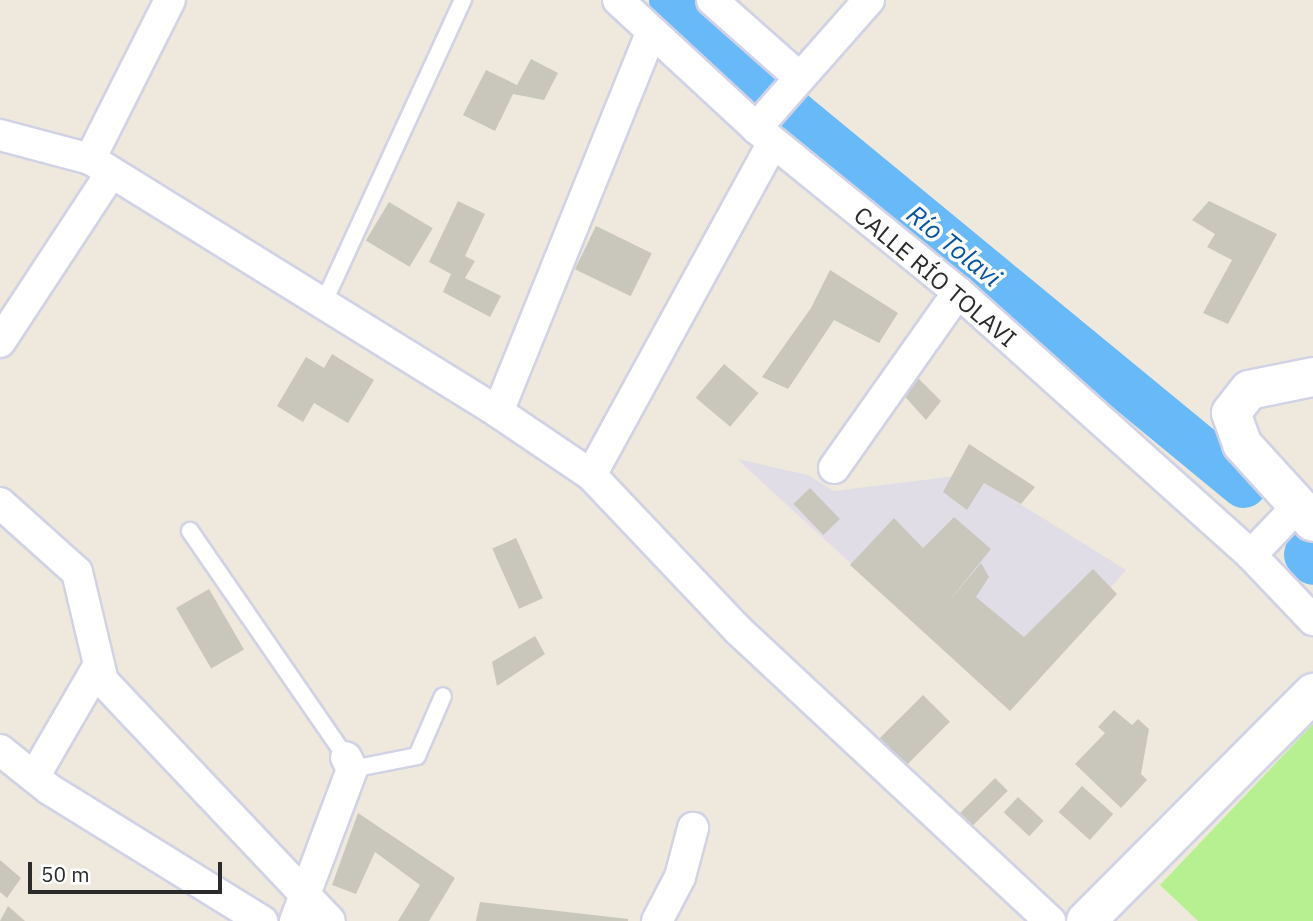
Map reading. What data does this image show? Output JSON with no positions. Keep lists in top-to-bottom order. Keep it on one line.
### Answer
{"streets":{"street":["CALLE RÍO TOLAVI"]},"water":["Río Tolavi"],"scale_bar":"50 m"}
